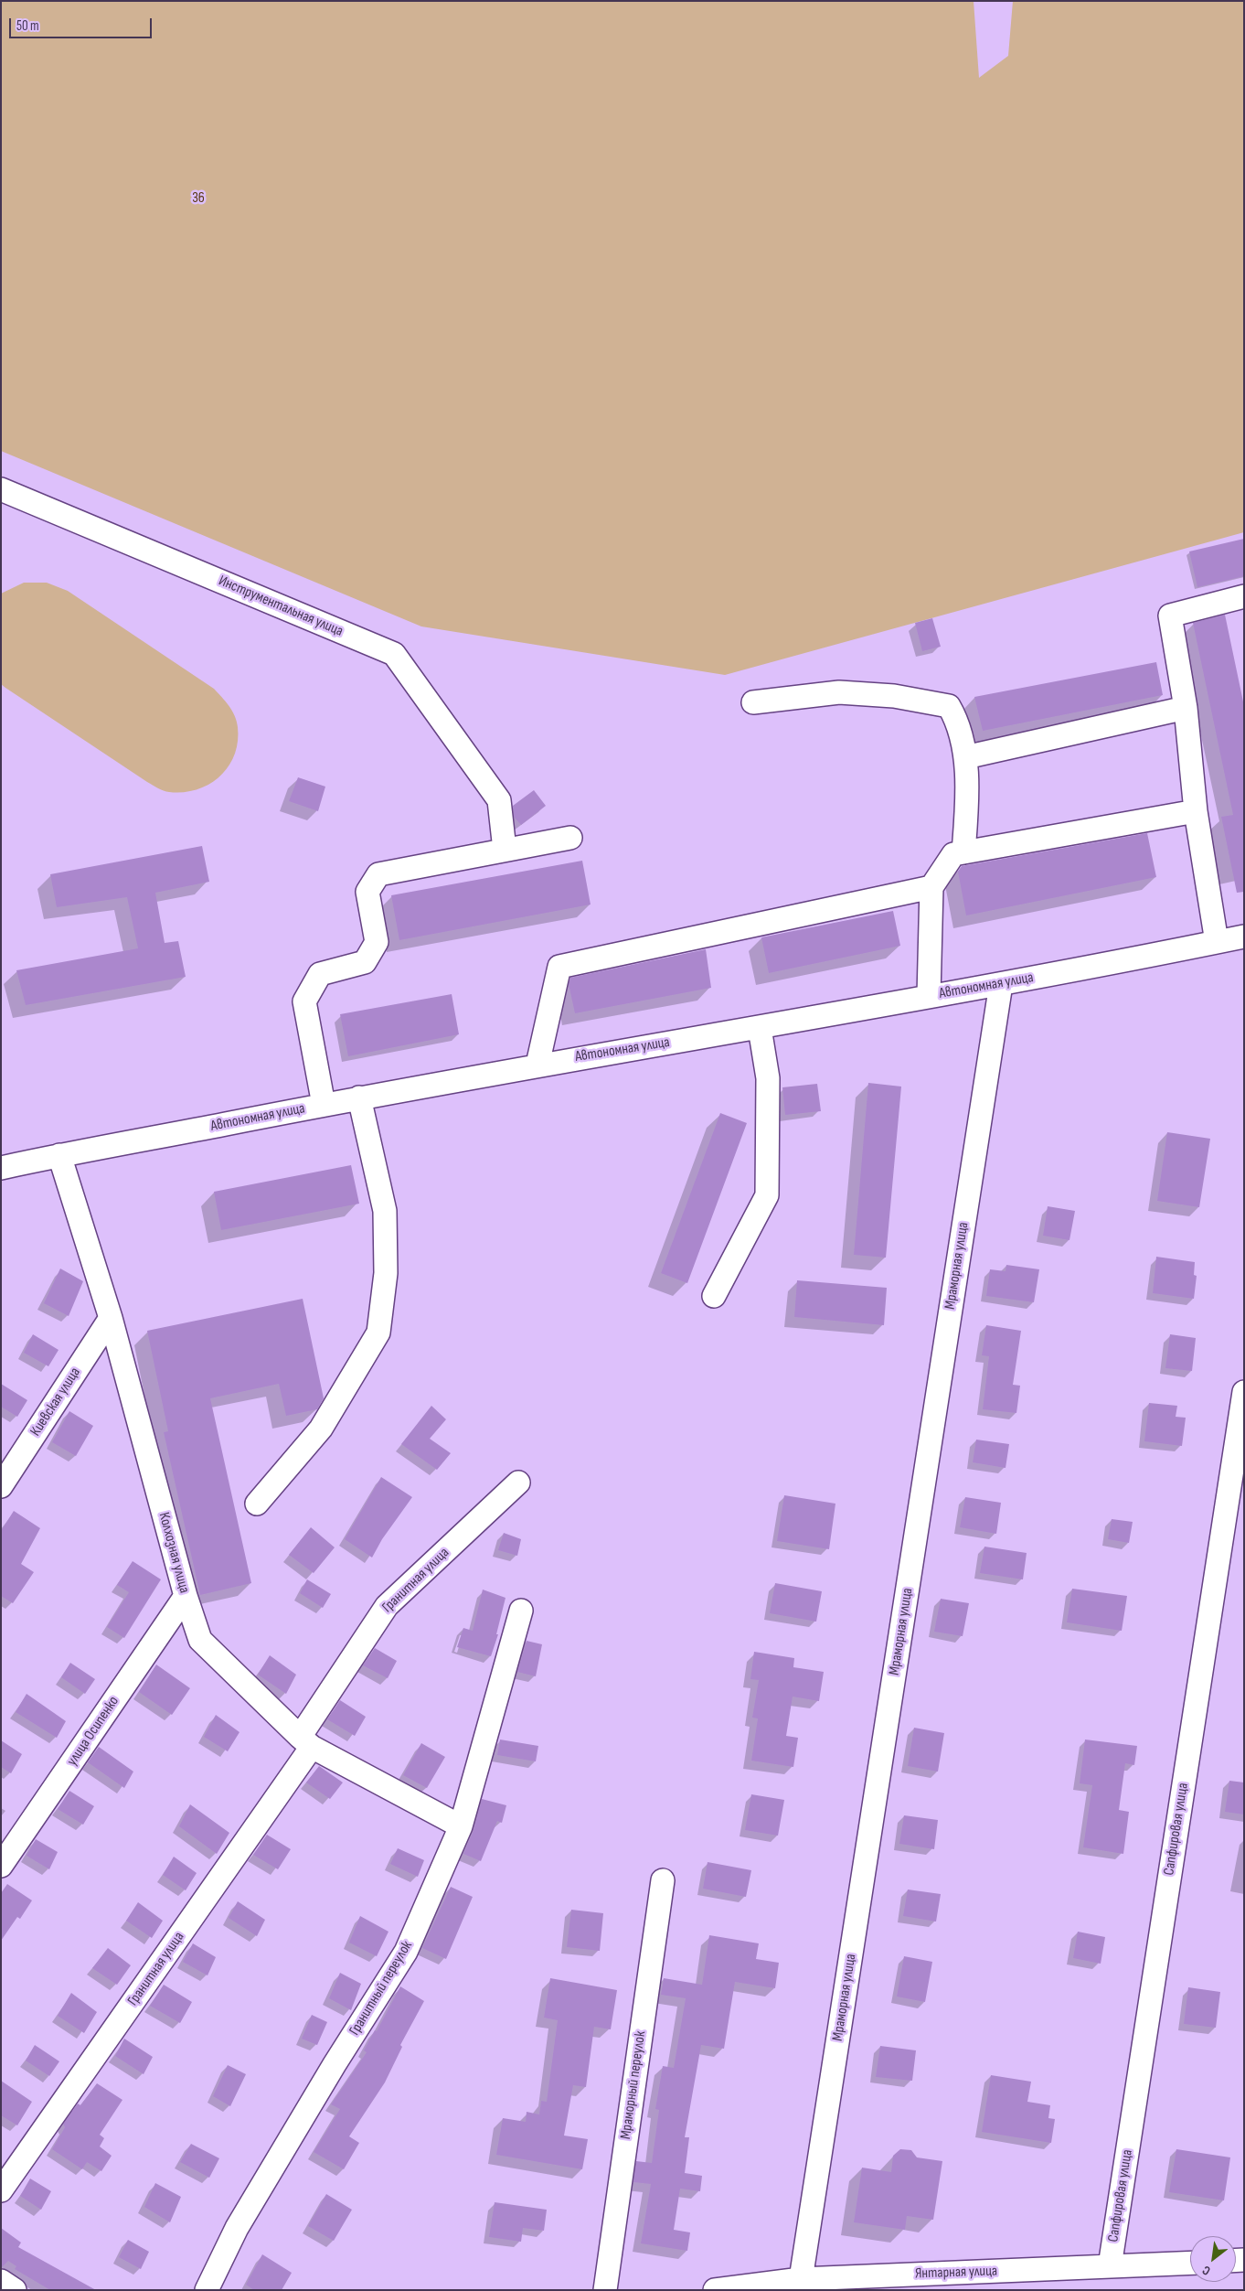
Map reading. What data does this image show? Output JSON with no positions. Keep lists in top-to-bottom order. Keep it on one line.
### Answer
{"streets":{"street":["Инструментальная улица","Автономная улица","Мраморная улица","Киевская улица","Колхозная улица","Гранитная улица","улица Осипенко","Сапфировая улица","Гранитный переулок","Мраморный переулок","Янтарная улица"]},"crossings":[["Автономная улица","Мраморная улица"],["Автономная улица","Колхозная улица"],["Мраморная улица","Янтарная улица"],["Киевская улица","Колхозная улица"],["Колхозная улица","Гранитная улица"],["Колхозная улица","улица Осипенко"],["Колхозная улица","Гранитный переулок"],["Сапфировая улица","Янтарная улица"]],"parks":["36"],"scale_bar":"50 m","north":"bottom left"}
